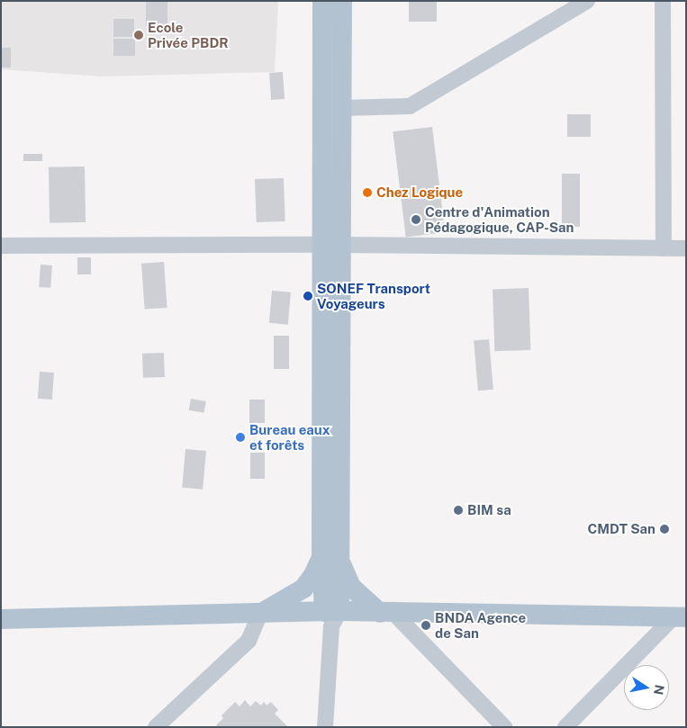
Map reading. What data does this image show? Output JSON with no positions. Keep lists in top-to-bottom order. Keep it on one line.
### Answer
{"places":["Ecole Privée PBDR","Chez Logique","Centre d'Animation Pédagogique, CAP-San","SONEF Transport Voyageurs","Bureau eaux et forêts","BIM sa","CMDT San","BNDA Agence de San"],"north":"right"}
